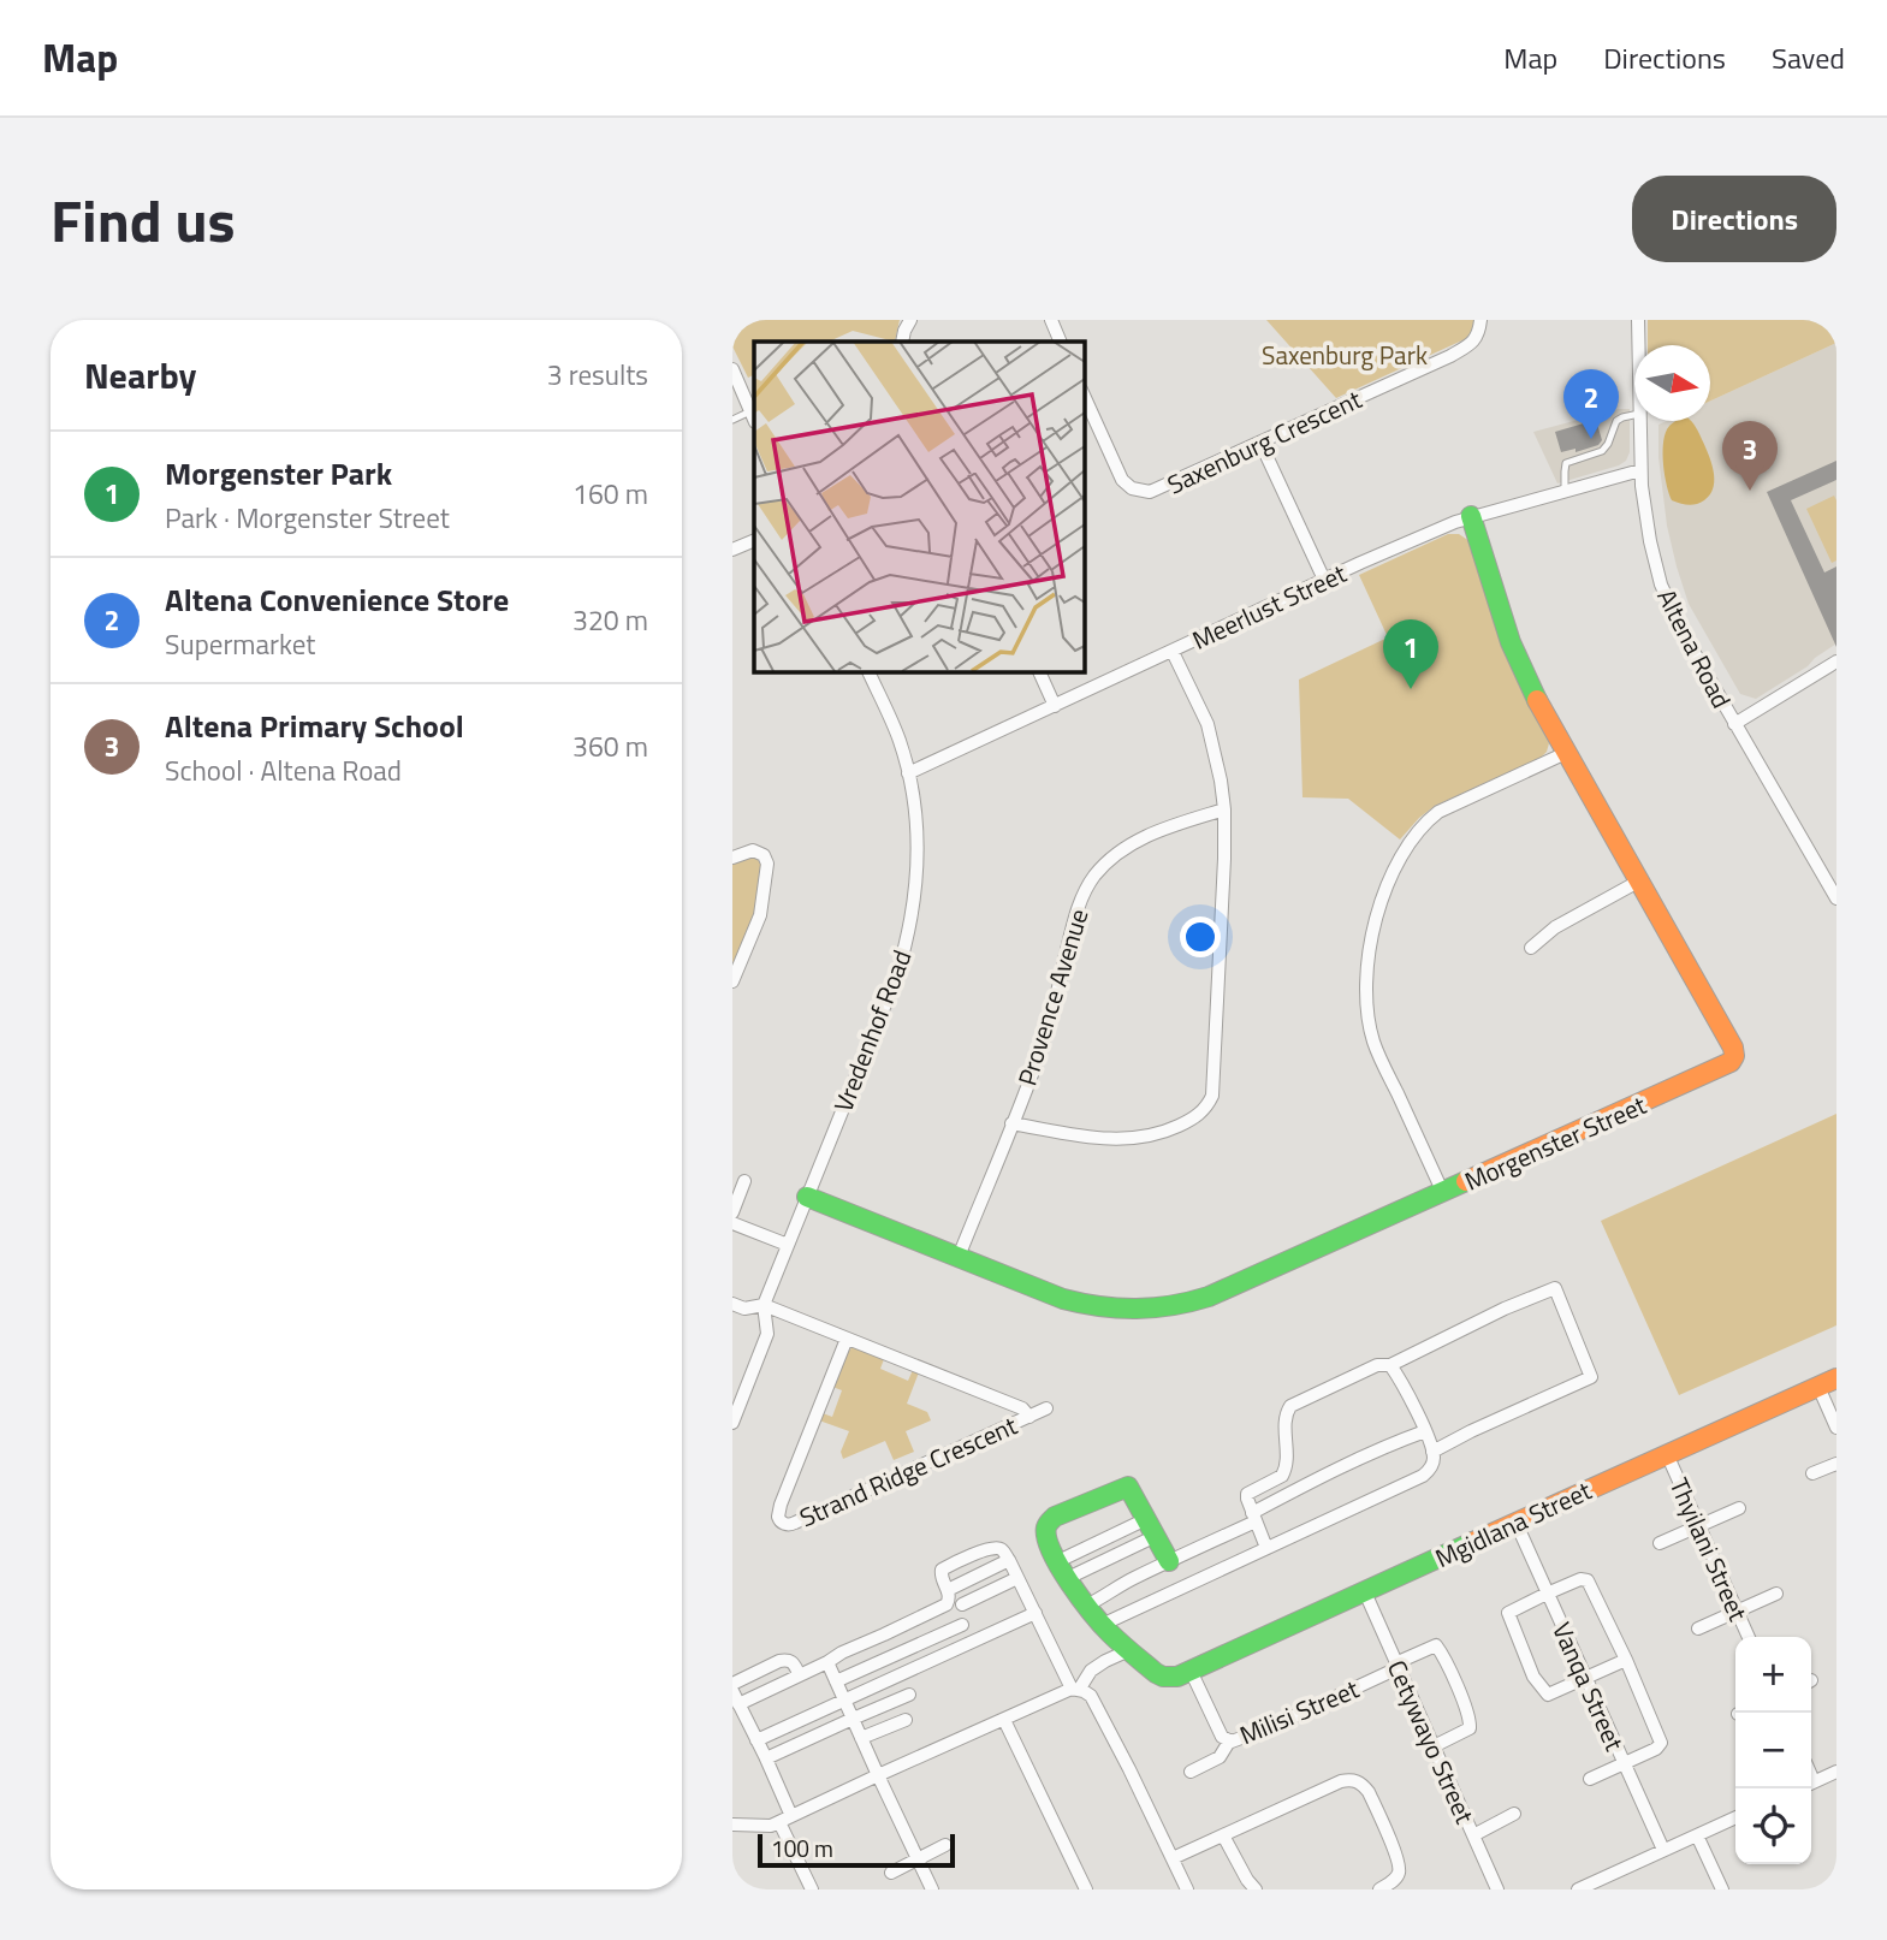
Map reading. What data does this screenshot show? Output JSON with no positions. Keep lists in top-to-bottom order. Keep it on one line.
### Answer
{"streets":{"street":["Saxenburg Crescent","Meerlust Street","Altena Road","Provence Avenue","Vredenhof Road","Morgenster Street","Strand Ridge Crescent","Mgidlana Street","Thyilani Street","Vanqa Street","Milisi Street","Cetywayo Street"]},"crossings":[["Meerlust Street","Altena Road"],["Meerlust Street","Vredenhof Road"],["Meerlust Street","Morgenster Street"],["Provence Avenue","Morgenster Street"],["Vredenhof Road","Morgenster Street"],["Vredenhof Road","Strand Ridge Crescent"],["Mgidlana Street","Thyilani Street"],["Mgidlana Street","Vanqa Street"],["Mgidlana Street","Milisi Street"],["Mgidlana Street","Cetywayo Street"],["Milisi Street","Cetywayo Street"]],"parks":["Saxenburg Park"],"scale_bar":"100 m","north":"right","page":{"header":"Map","nav":["Map","Directions","Saved"],"title":"Find us","buttons":"Directions","heading":["Nearby","3 results"],"pins":["2","3","1"],"list":[{"mark":"1","name":"Morgenster Park","note":"Park · Morgenster Street","value":"160 m"},{"mark":"2","name":"Altena Convenience Store","note":"Supermarket","value":"320 m"},{"mark":"3","name":"Altena Primary School","note":"School · Altena Road","value":"360 m"}],"map_buttons":["+","−"],"scale":"100 m"}}
